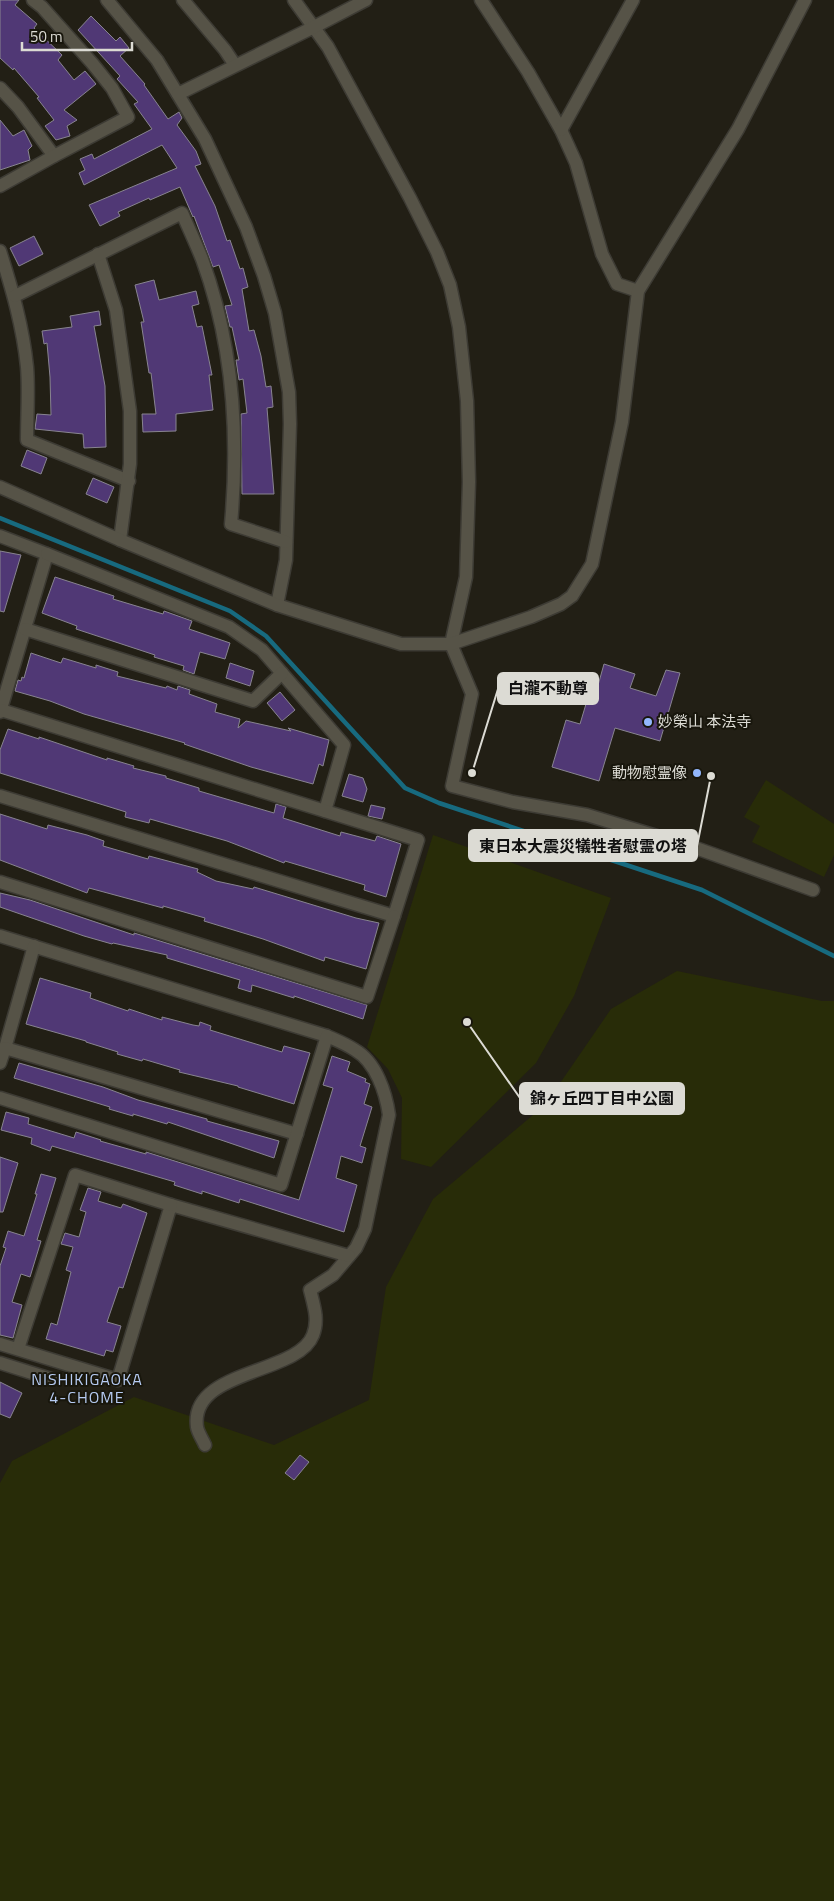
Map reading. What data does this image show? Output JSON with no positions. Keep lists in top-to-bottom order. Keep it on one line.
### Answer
{"districts":["NISHIKIGAOKA 4-CHOME"],"places":["妙榮山 本法寺","白瀧不動尊","動物慰霊像","東日本大震災犠牲者慰霊の塔","錦ヶ丘四丁目中公園"],"scale_bar":"50 m"}
